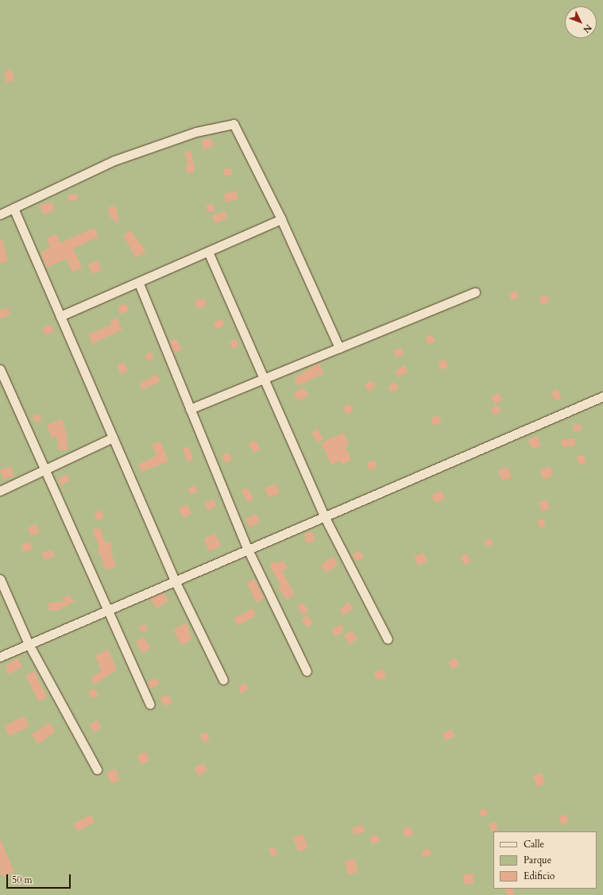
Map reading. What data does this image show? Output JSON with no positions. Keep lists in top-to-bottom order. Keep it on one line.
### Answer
{"legend":["Calle","Parque","Edificio"],"scale_bar":"50 m","north":"bottom right"}
